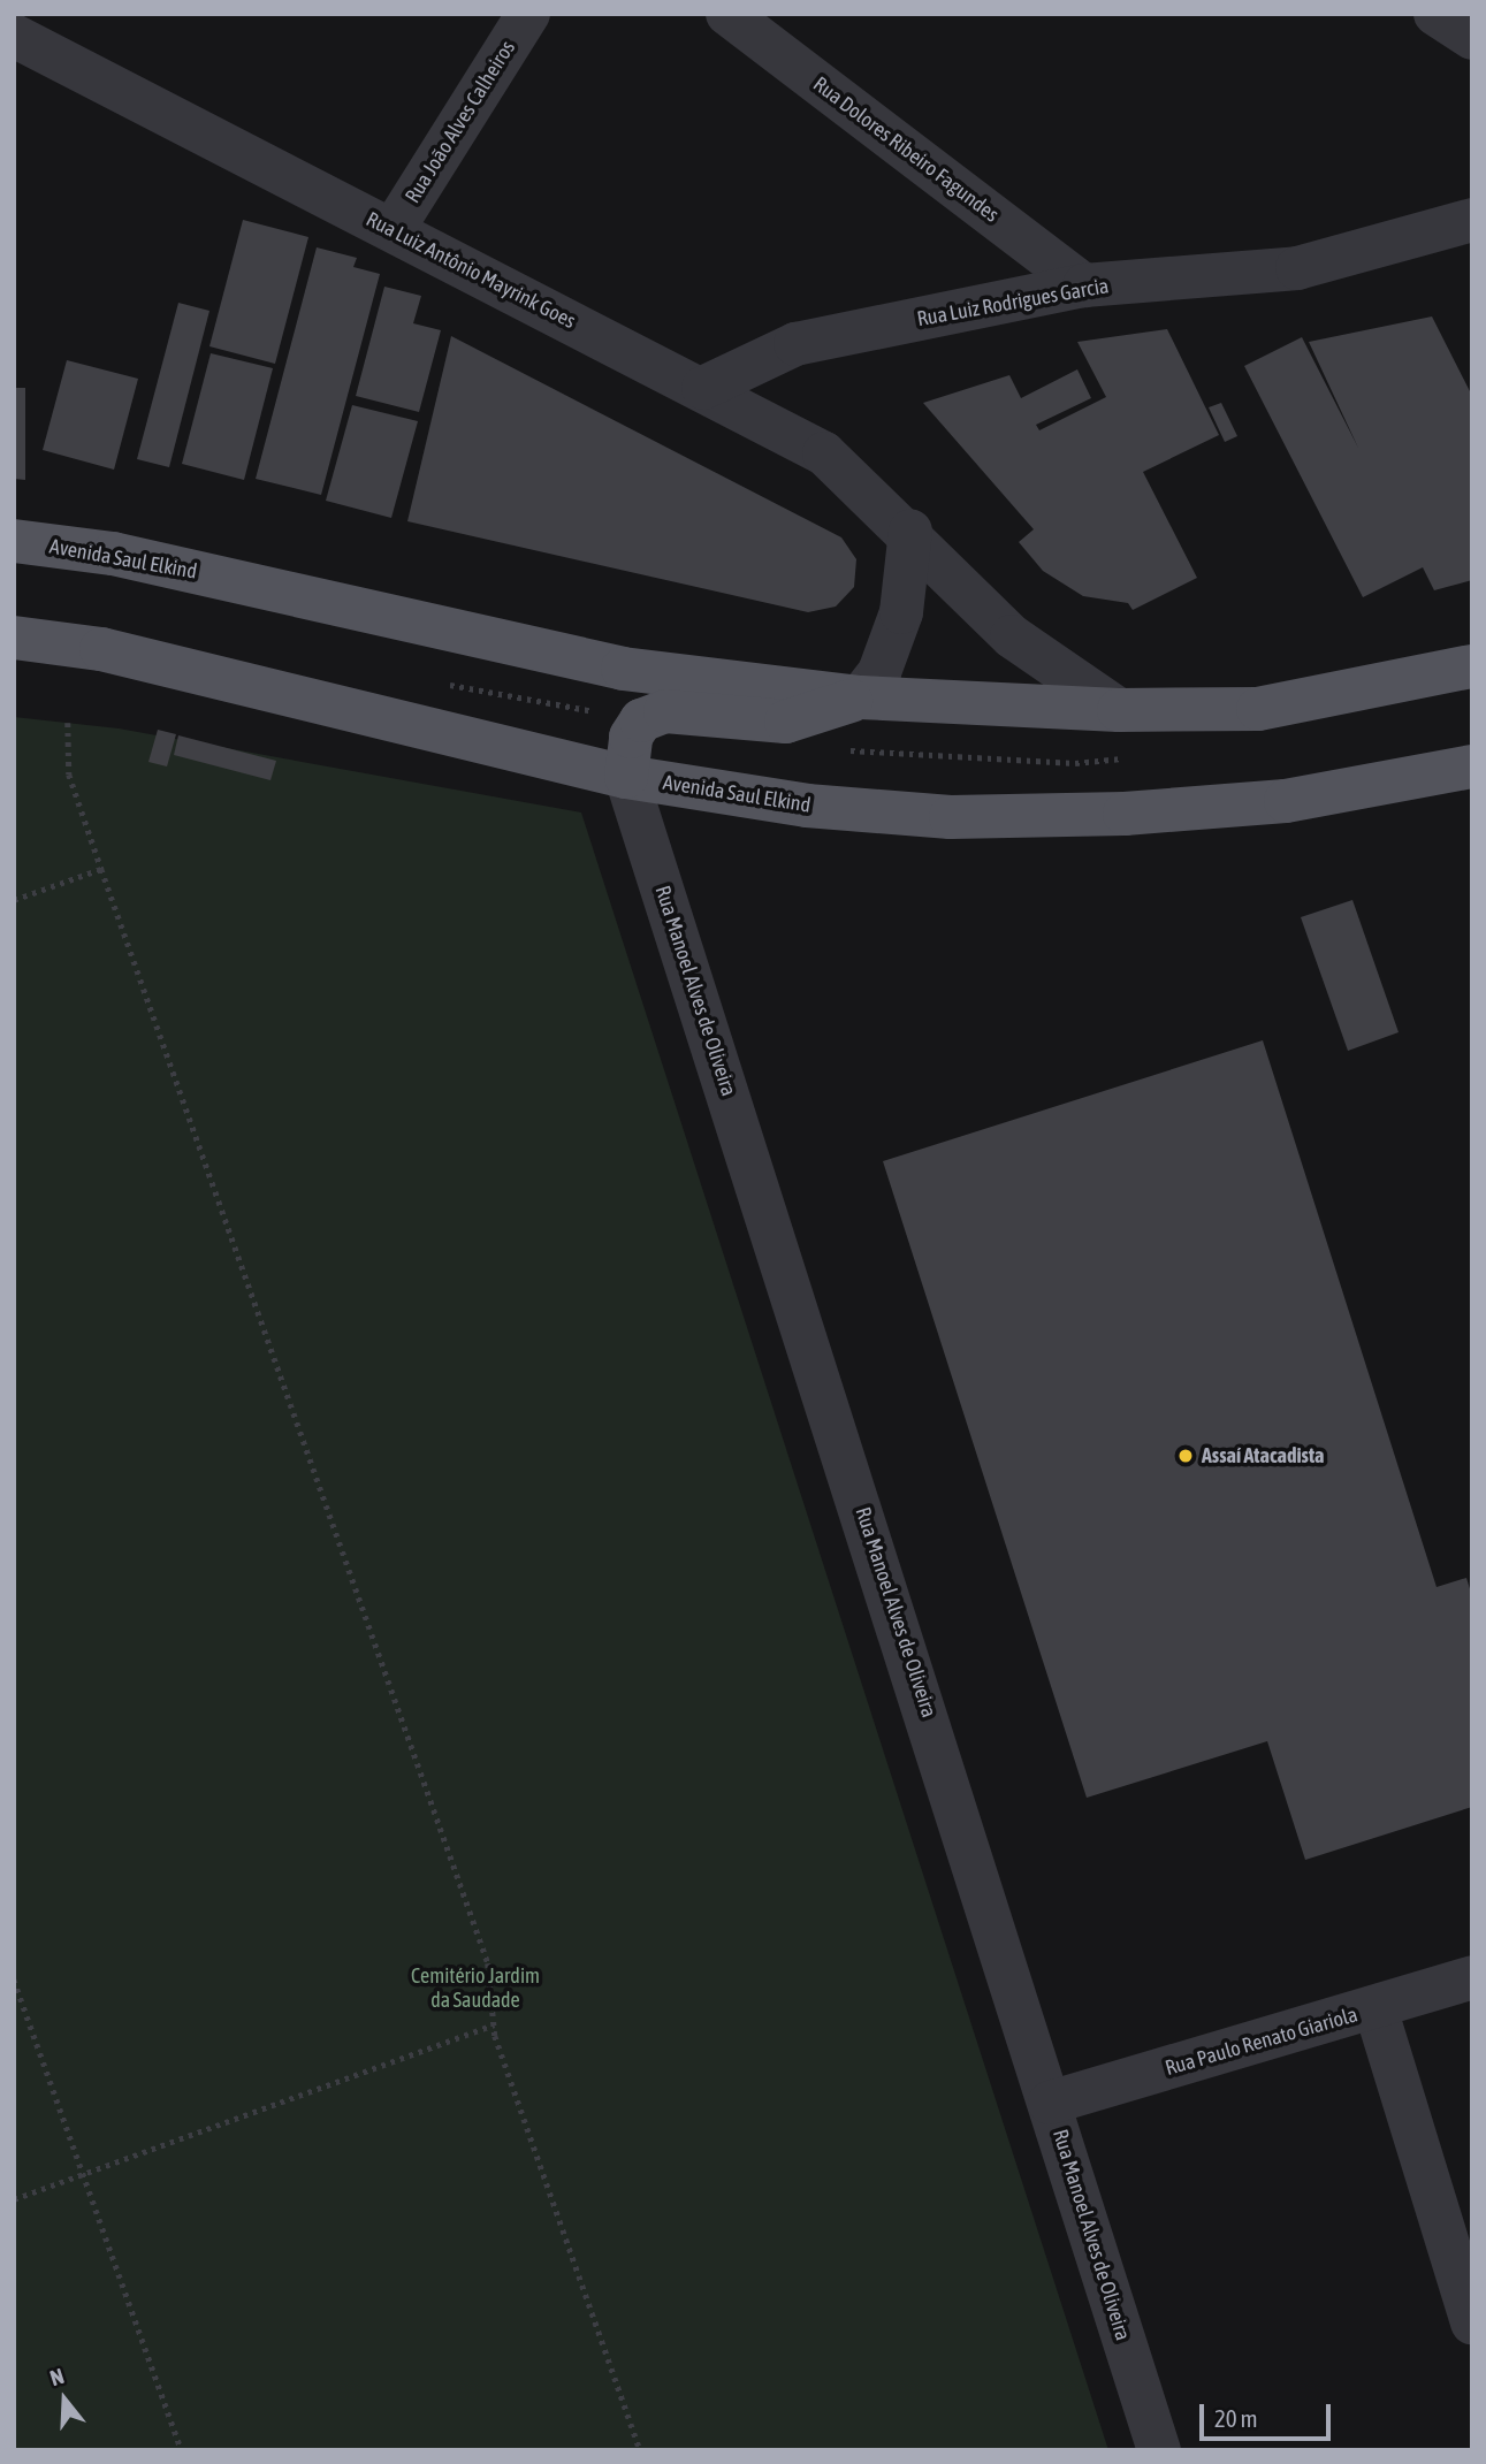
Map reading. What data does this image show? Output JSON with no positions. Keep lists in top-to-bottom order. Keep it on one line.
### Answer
{"streets":{"main road":["Avenida Saul Elkind"],"street":["Rua João Alves Calheiros","Rua Dolores Ribeiro Fagundes","Rua Luiz Antônio Mayrink Goes","Rua Luiz Rodrigues Garcia","Rua Manoel Alves de Oliveira","Rua Paulo Renato Giariola"]},"crossings":[["Rua João Alves Calheiros","Rua Luiz Antônio Mayrink Goes"],["Rua Dolores Ribeiro Fagundes","Rua Luiz Rodrigues Garcia"],["Rua Luiz Antônio Mayrink Goes","Rua Luiz Rodrigues Garcia"],["Rua Luiz Antônio Mayrink Goes","Avenida Saul Elkind"],["Avenida Saul Elkind","Rua Manoel Alves de Oliveira"],["Rua Manoel Alves de Oliveira","Rua Paulo Renato Giariola"]],"parks":["Cemitério Jardim da Saudade"],"places":["Assaí Atacadista"],"scale_bar":"20 m","north":"top"}
